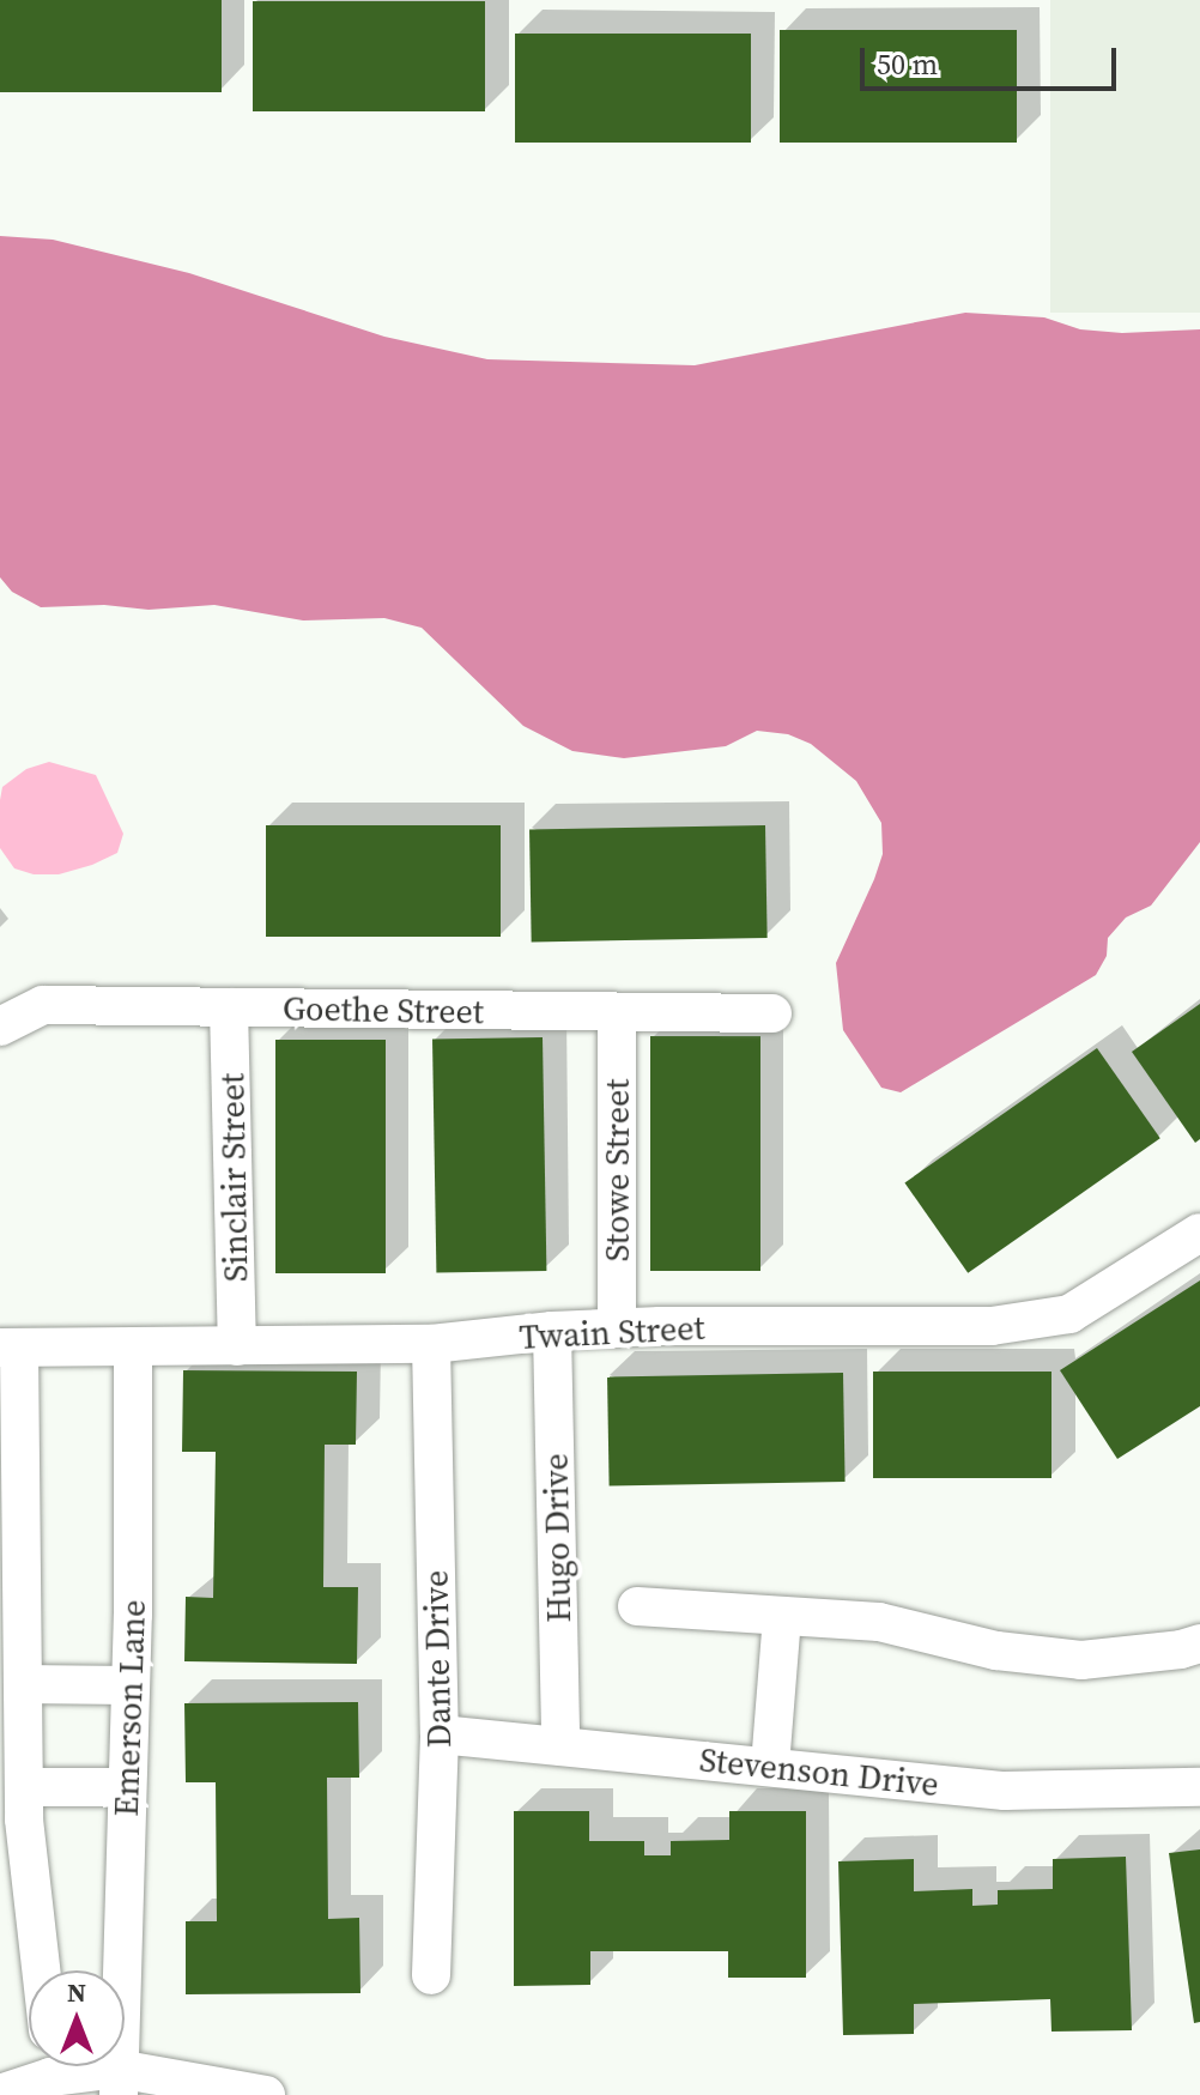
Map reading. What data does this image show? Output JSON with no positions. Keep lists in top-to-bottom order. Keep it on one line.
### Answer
{"streets":{"street":["Goethe Street","Stowe Street","Sinclair Street","Twain Street","Hugo Drive","Dante Drive","Emerson Lane","Stevenson Drive"]},"crossings":[["Goethe Street","Stowe Street"],["Goethe Street","Sinclair Street"],["Stowe Street","Twain Street"],["Sinclair Street","Twain Street"],["Twain Street","Hugo Drive"],["Twain Street","Dante Drive"],["Twain Street","Emerson Lane"],["Hugo Drive","Stevenson Drive"],["Dante Drive","Stevenson Drive"]],"scale_bar":"50 m","north":"top"}
